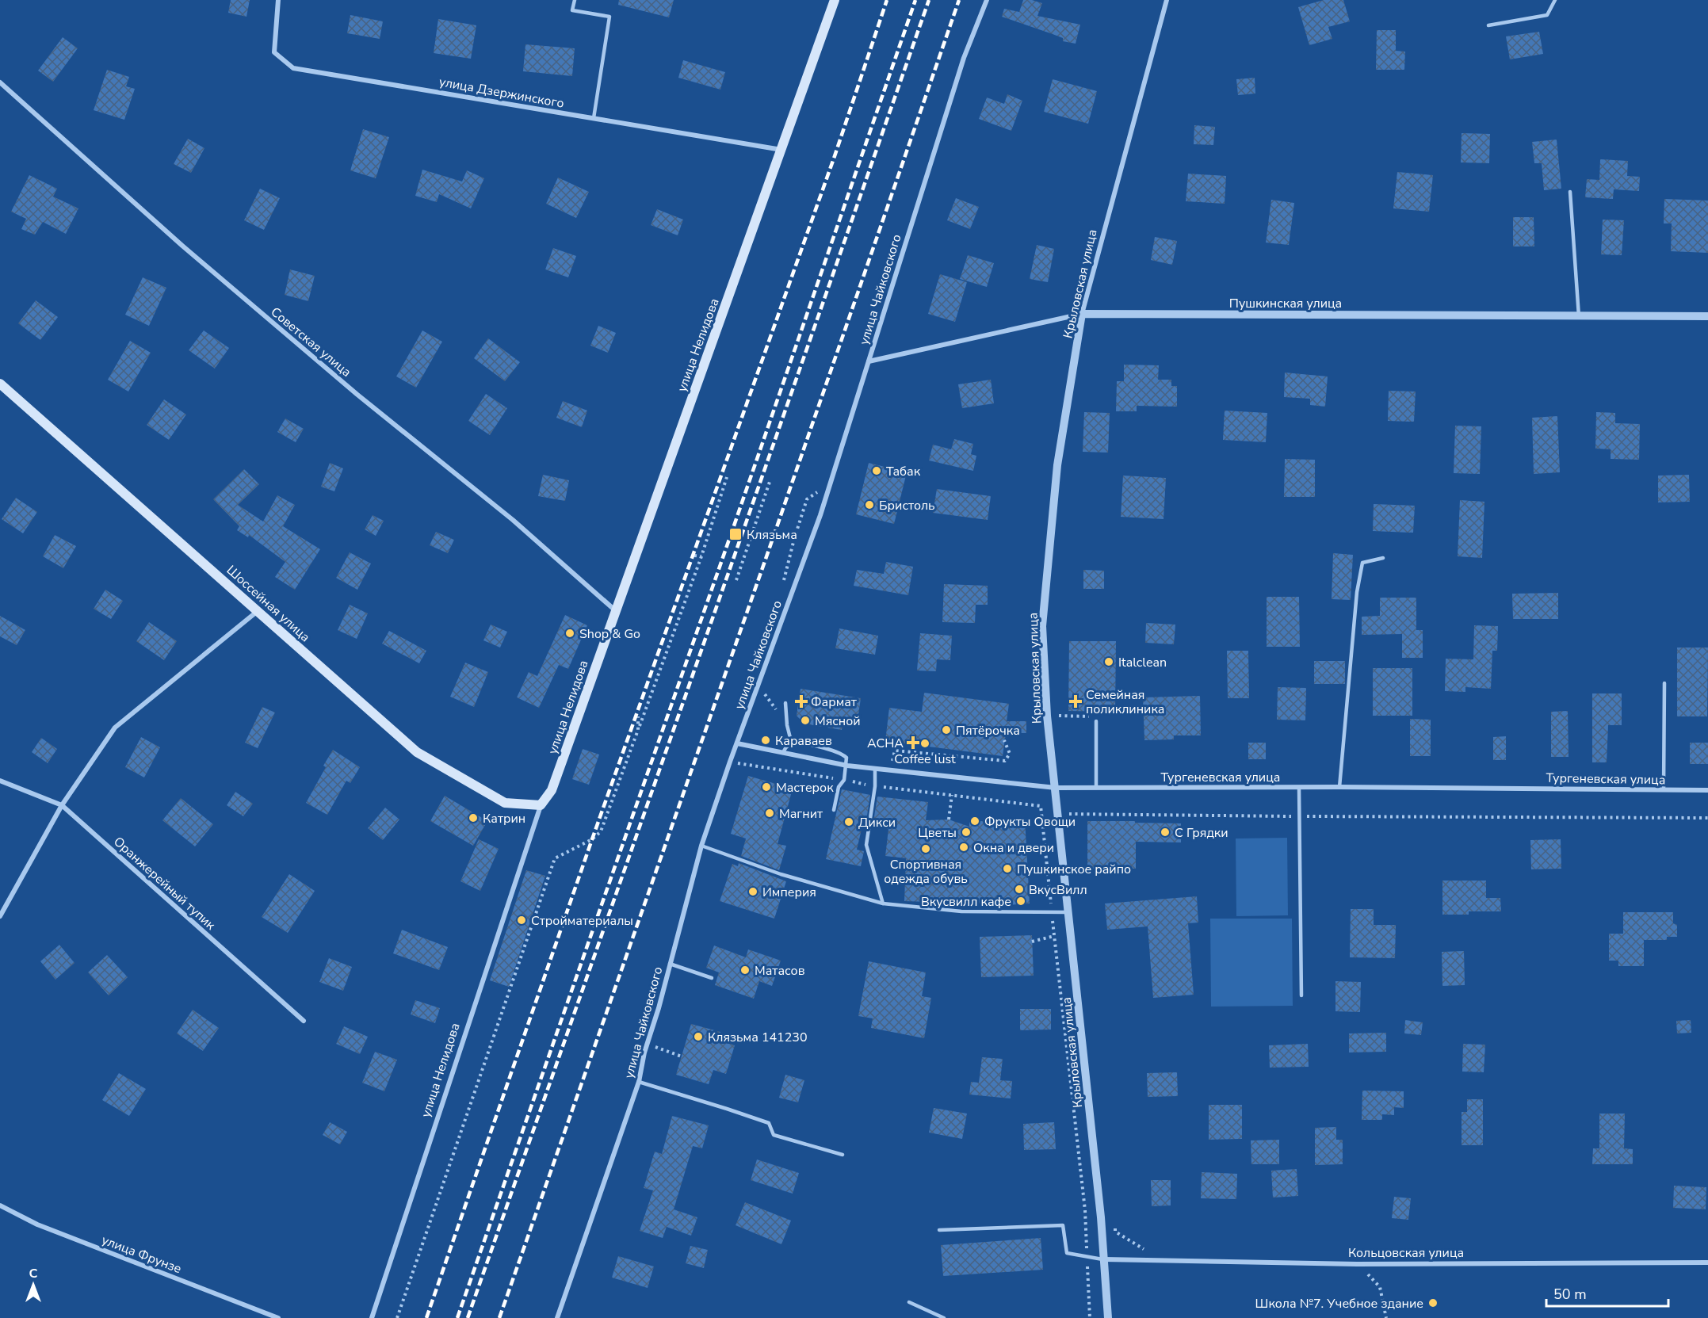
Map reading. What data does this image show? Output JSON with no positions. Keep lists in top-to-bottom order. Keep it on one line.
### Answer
{"streets":{"main road":["улица Нелидова","Шоссейная улица"],"street":["улица Дзержинского","Крыловская улица","улица Чайковского","Пушкинская улица","Советская улица","Тургеневская улица","Оранжерейный тупик","Кольцовская улица","улица Фрунзе"]},"crossings":[["улица Дзержинского","улица Нелидова"],["Крыловская улица","Пушкинская улица"],["Крыловская улица","Тургеневская улица"],["Крыловская улица","Кольцовская улица"],["улица Чайковского","Пушкинская улица"],["улица Чайковского","Тургеневская улица"],["Советская улица","улица Нелидова"],["улица Нелидова","Шоссейная улица"]],"places":{"other":["Табак","Бристоль","Shop & Go","Italclean","Мясной","Пятёрочка","Караваев","Coffee lust","Мастерок","Магнит","Катрин","Фрукты Овощи","Дикси","Цветы","С Грядки","Окна и двери","Спортивная одежда обувь","Пушкинское райпо","ВкусВилл","Империя","Вкусвилл кафе","Стройматериалы","Матасов","Клязьма 141230","Школа №7. Учебное здание"],"transit":["Клязьма"],"health":["Фармат","Семейная поликлиника","АСНА"]},"scale_bar":"50 m","north":"top"}
